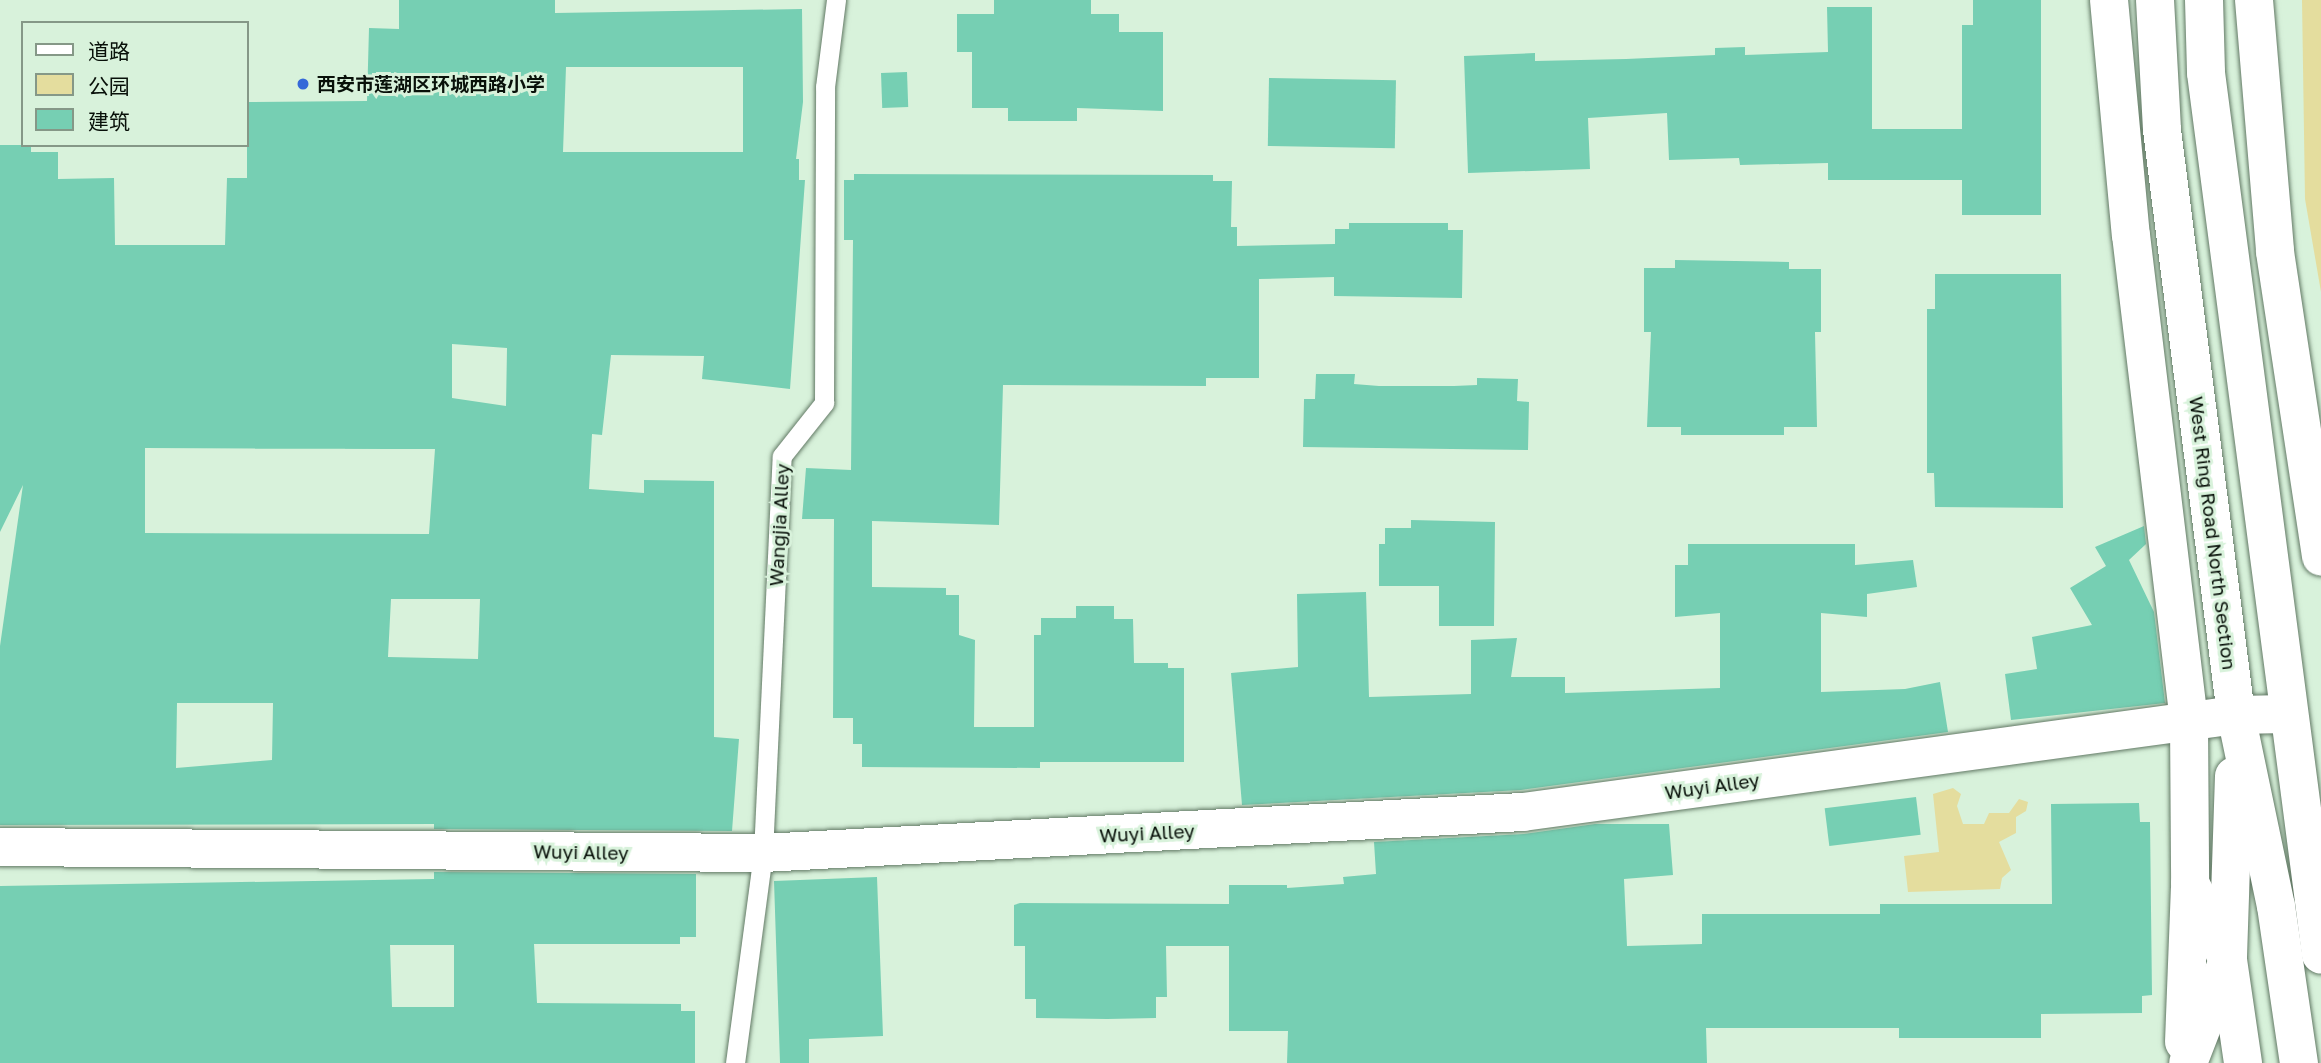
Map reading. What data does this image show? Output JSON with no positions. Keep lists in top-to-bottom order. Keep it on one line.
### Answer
{"streets":{"street":["West Ring Road North Section","Wuyi Alley"],"lane":["Wangjia Alley"]},"crossings":[["Wangjia Alley","Wuyi Alley"],["West Ring Road North Section","Wuyi Alley"]],"places":["西安市莲湖区环城西路小学"],"legend":["道路","公园","建筑"]}
